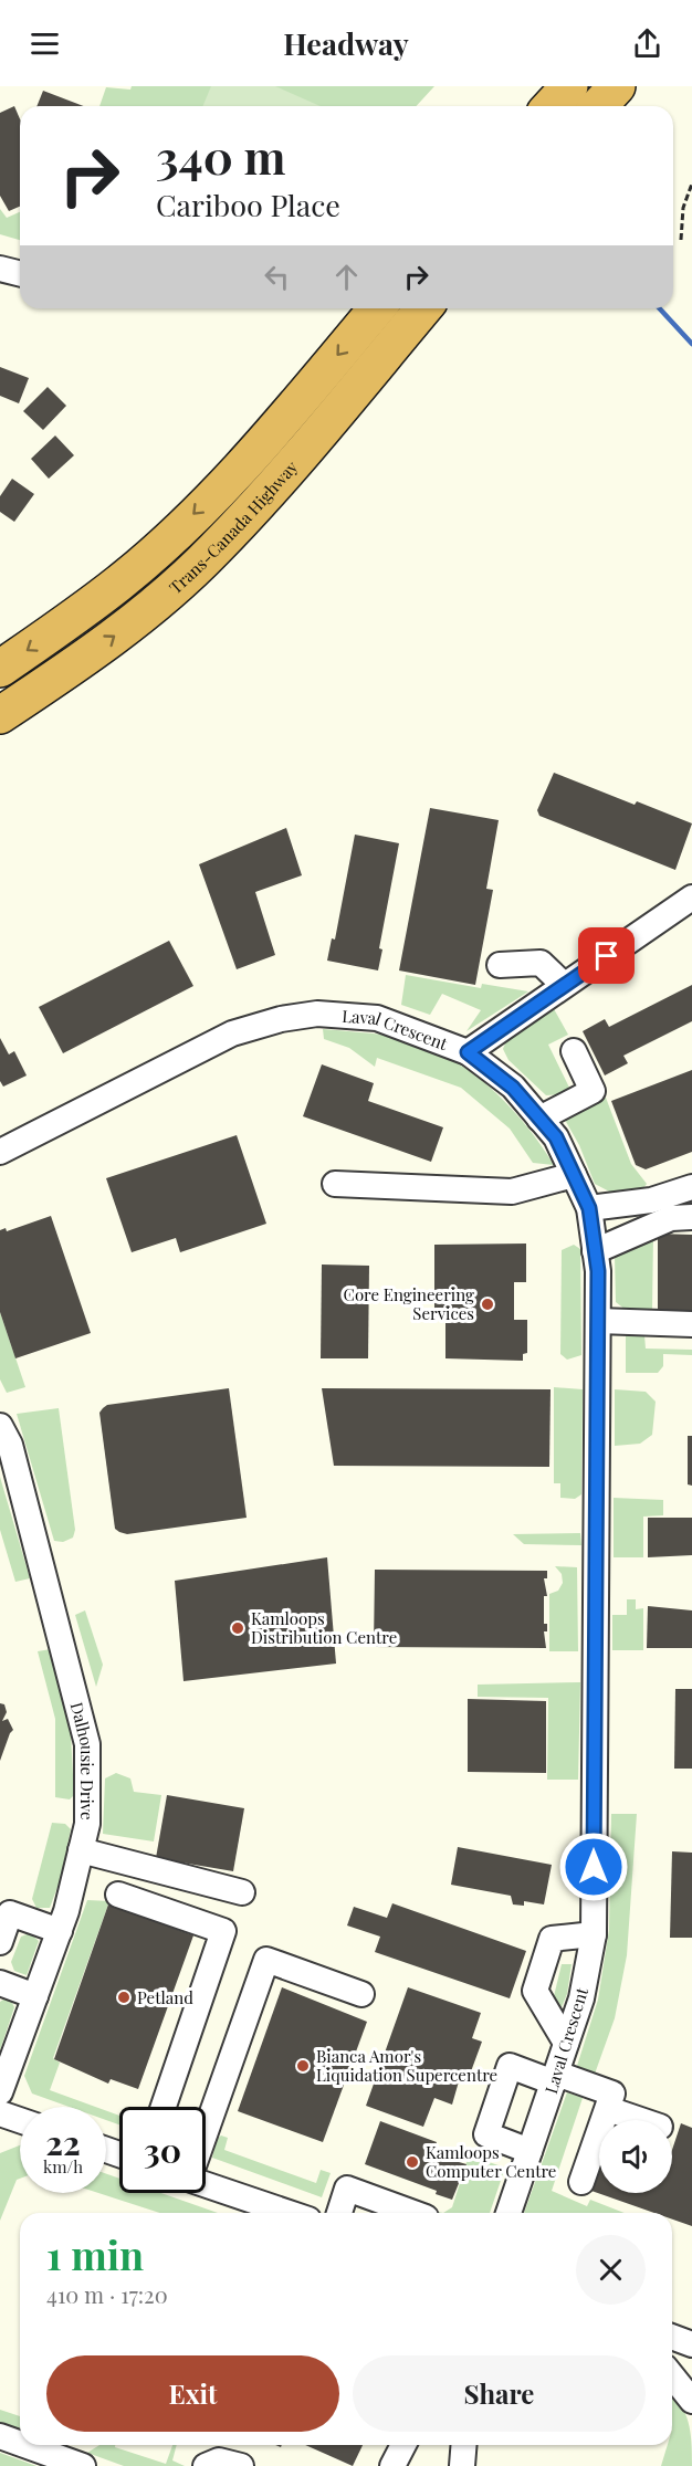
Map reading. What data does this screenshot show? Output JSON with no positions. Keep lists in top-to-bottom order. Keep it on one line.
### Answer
{"streets":{"highway":["Trans-Canada Highway"],"street":["Laval Crescent","Dalhousie Drive"]},"places":["Core Engineering Services","Kamloops Distribution Centre","Petland","Bianca Amor's Liquidation Supercentre","Kamloops Computer Centre"],"page":{"header":"Headway","turn":["340 m","Cariboo Place"],"speed":"22 km/h","limit":"30","heading":["1 min","410 m · 17:20"],"buttons":["Exit","Share"]}}
